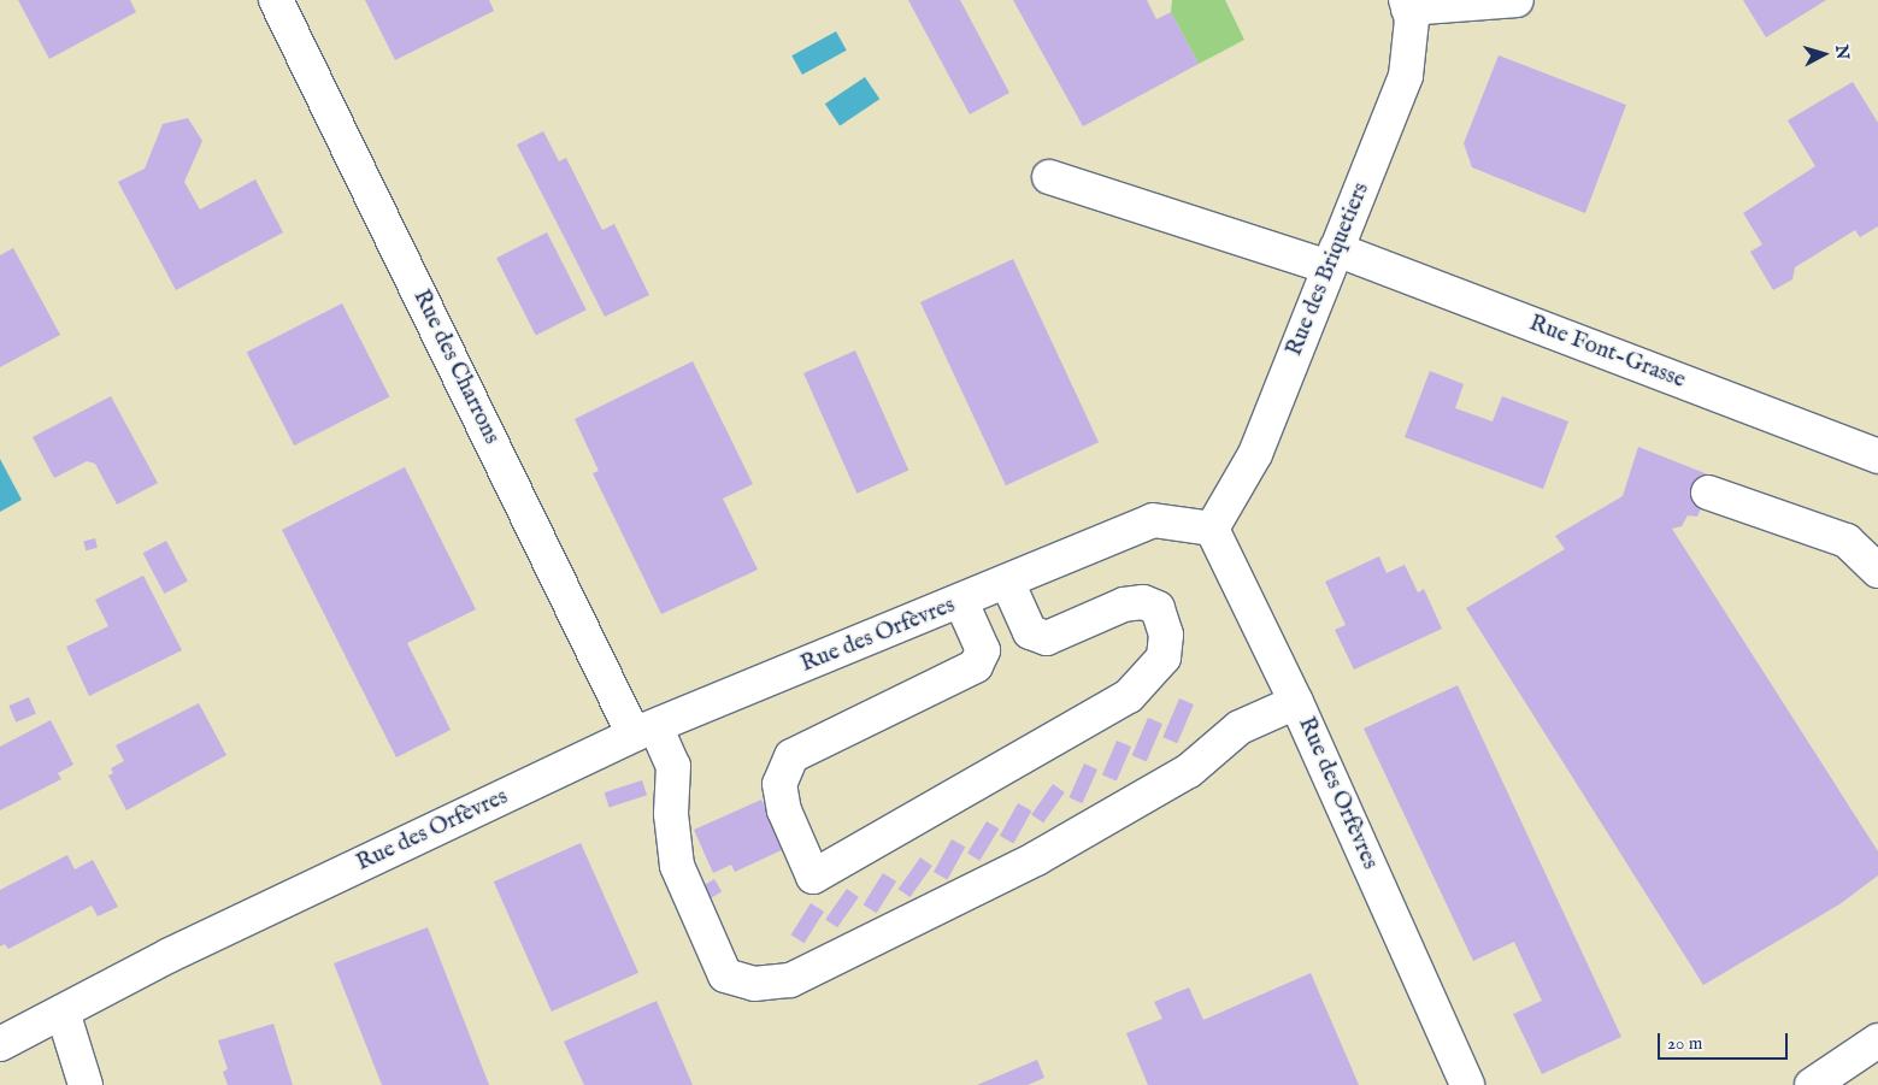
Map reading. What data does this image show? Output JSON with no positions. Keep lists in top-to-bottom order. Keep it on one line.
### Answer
{"streets":{"street":["Rue des Briquetiers","Rue Font-Grasse","Rue des Charrons","Rue des Orfèvres"]},"crossings":[["Rue des Briquetiers","Rue Font-Grasse"],["Rue des Briquetiers","Rue des Orfèvres"],["Rue des Charrons","Rue des Orfèvres"]],"scale_bar":"20 m","north":"right"}
